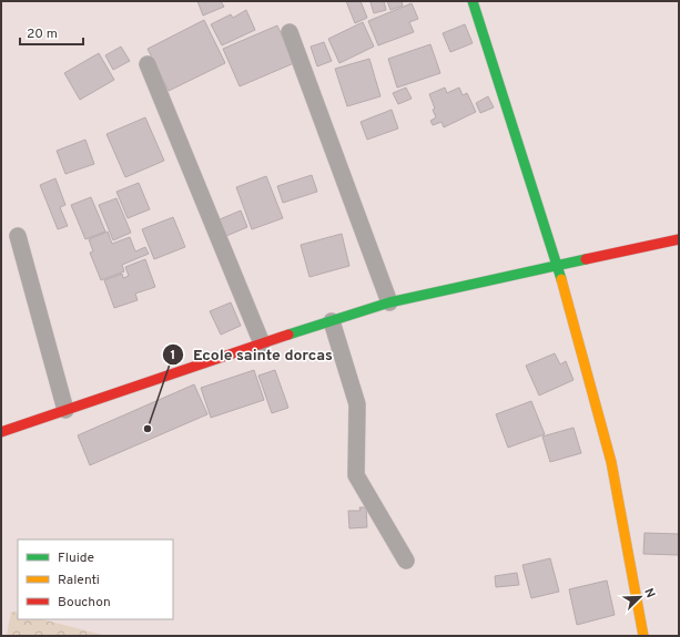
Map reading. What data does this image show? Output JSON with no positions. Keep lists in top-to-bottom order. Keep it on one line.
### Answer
{"places":["Ecole sainte dorcas"],"legend":["Fluide","Ralenti","Bouchon"],"scale_bar":"20 m","north":"top right"}
